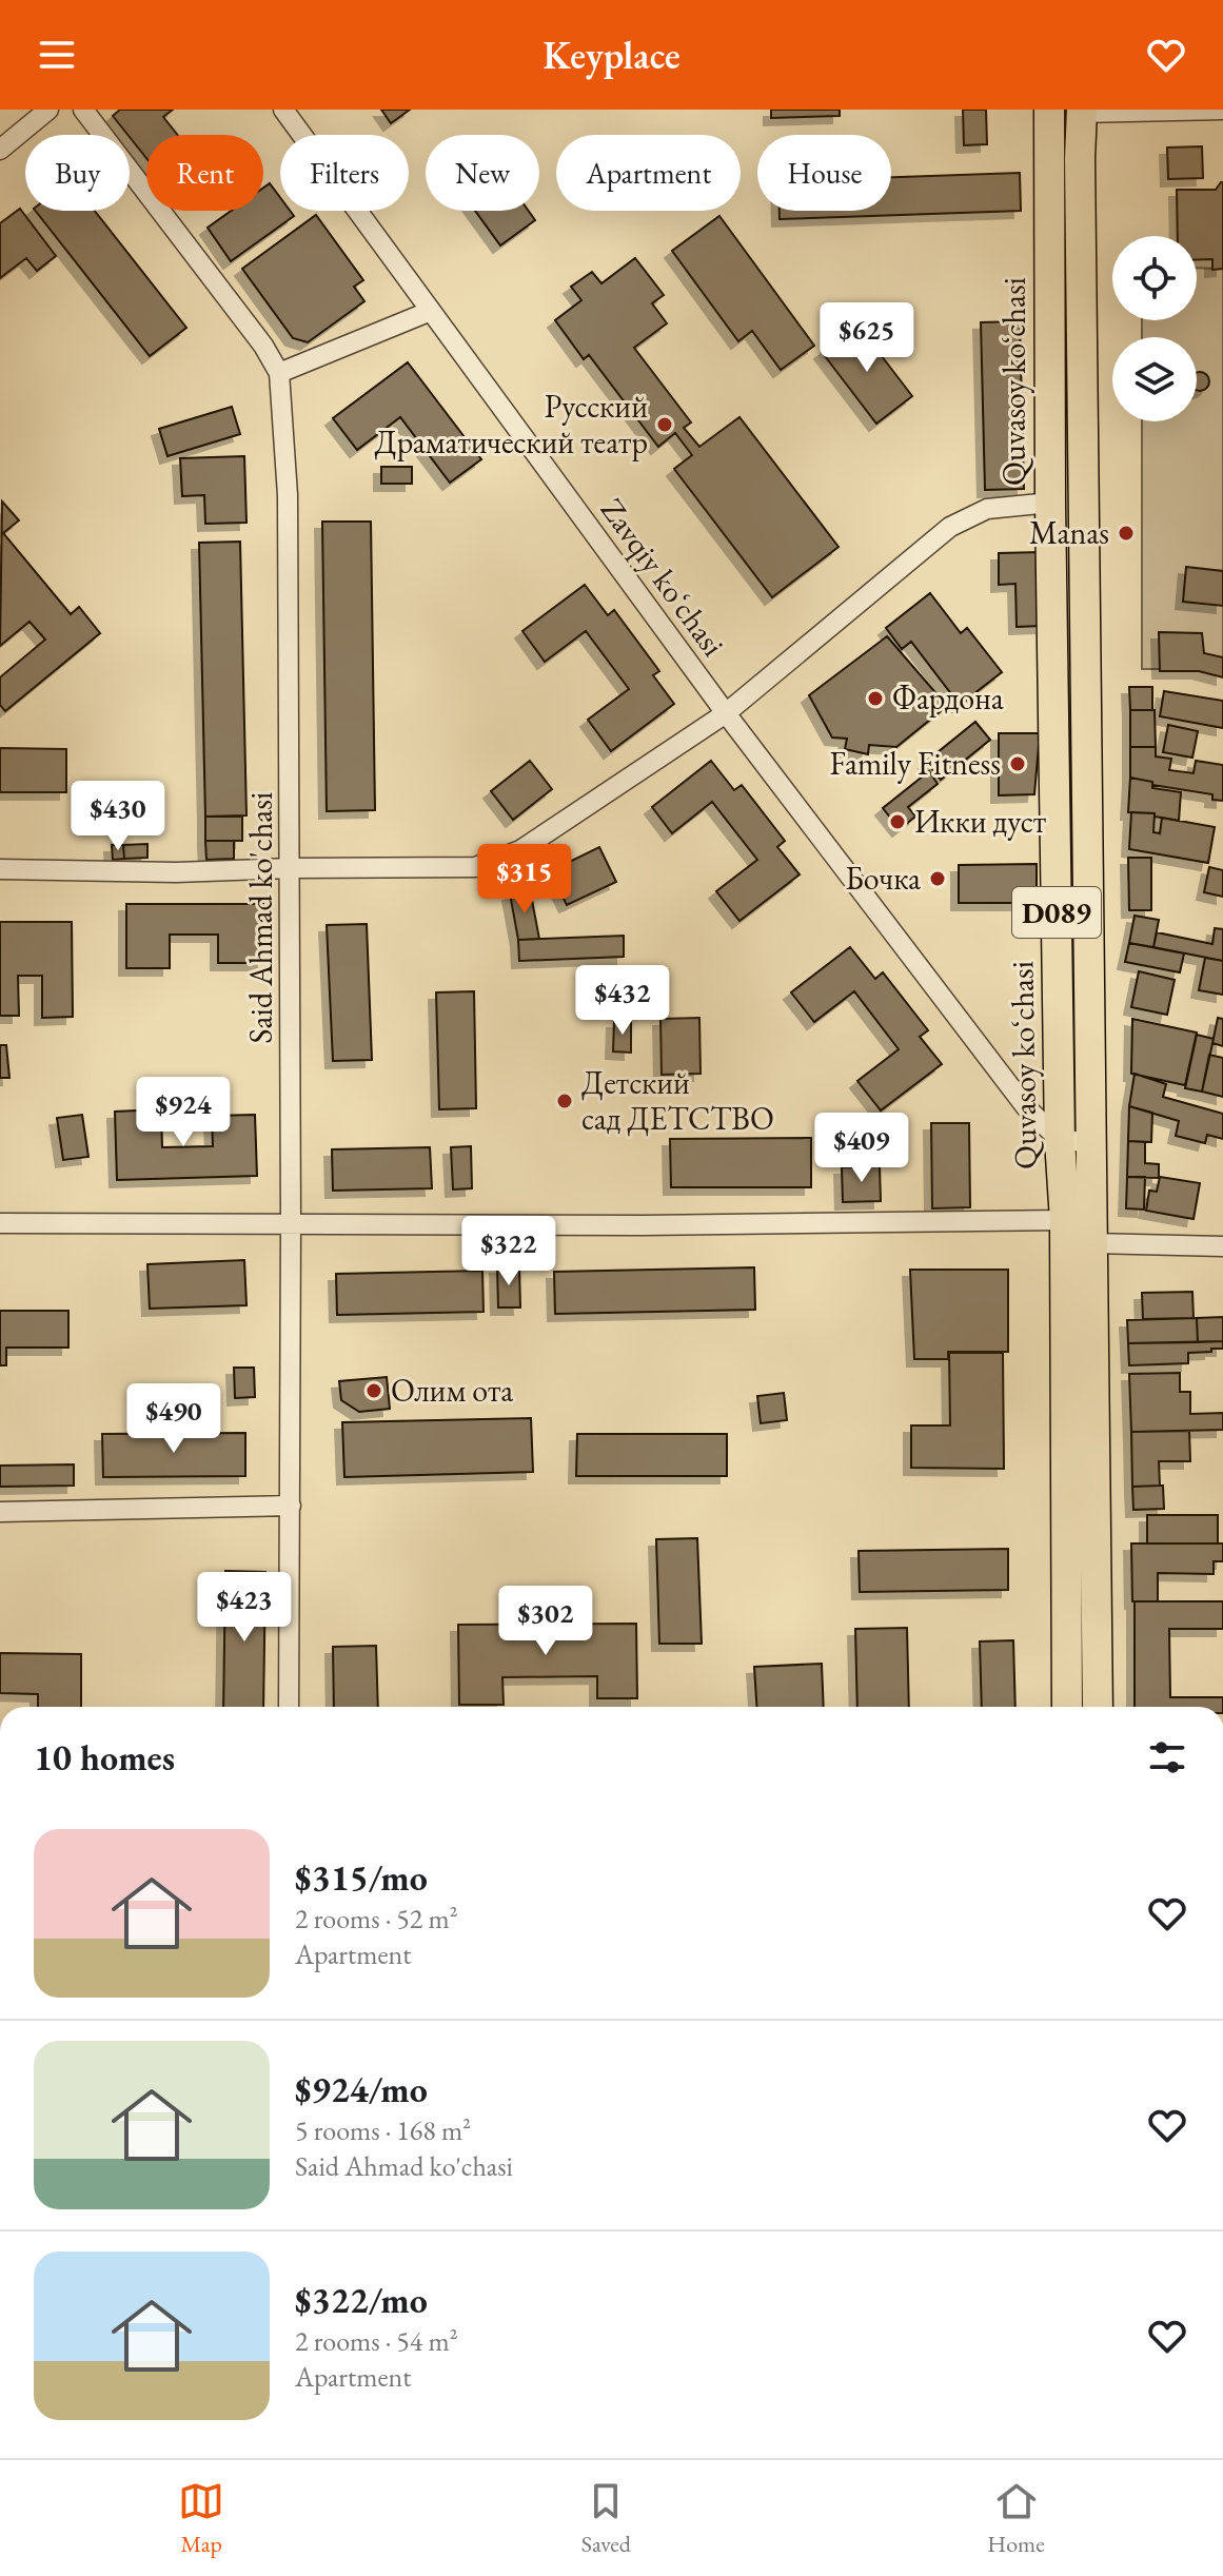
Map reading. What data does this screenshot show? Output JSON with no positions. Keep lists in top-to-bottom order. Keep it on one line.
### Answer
{"streets":{"main road":["Quvasoy koʻchasi","D089"],"street":["Zavqiy koʻchasi","Said Ahmad ko'chasi"]},"crossings":[["Quvasoy koʻchasi","Zavqiy koʻchasi"]],"places":["Русский Драматический театр","Manas","Фардона","Family Fitness","Икки дуст","Бочка","Детский сад ДЕТСТВО","Олим ота"],"page":{"header":"Keyplace","chip":["Buy","Rent","Filters","New","Apartment","House"],"price":["$625","$430","$315","$432","$924","$409","$322","$490","$423","$302"],"heading":"10 homes","list":[{"name":"$315/mo","note":"2 rooms · 52 m² · Apartment"},{"name":"$924/mo","note":"5 rooms · 168 m² · Said Ahmad ko'chasi"},{"name":"$322/mo","note":"2 rooms · 54 m² · Apartment"}],"tabs":["Map","Saved","Home"]}}
